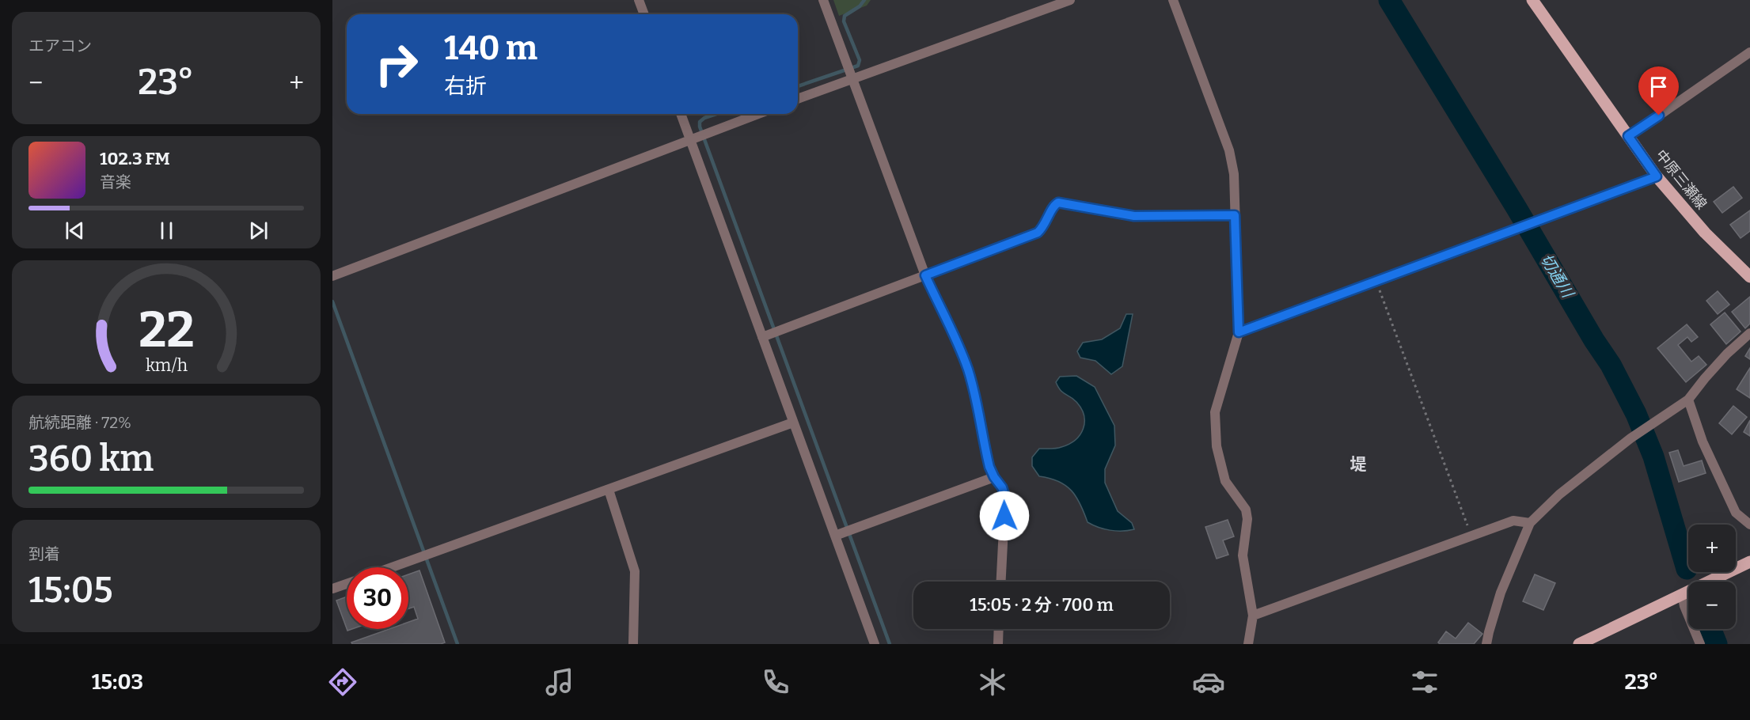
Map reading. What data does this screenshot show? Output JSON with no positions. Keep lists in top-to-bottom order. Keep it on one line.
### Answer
{"streets":{"main road":["中原三瀬線"]},"districts":["堤"],"water":["切通川"],"page":{"tile":["エアコン",["航続距離 · 72%","360 km"],["到着","15:05"]],"turn":["140 m","右折"],"heat":["−","23°","+"],"song":["102.3 FM","音楽"],"map_buttons":["+","−"],"limit":"30","trip":"15:05 · 2 分 · 700 m","tabs":["15:03","23°"],"gauge":["22","km/h"]}}
